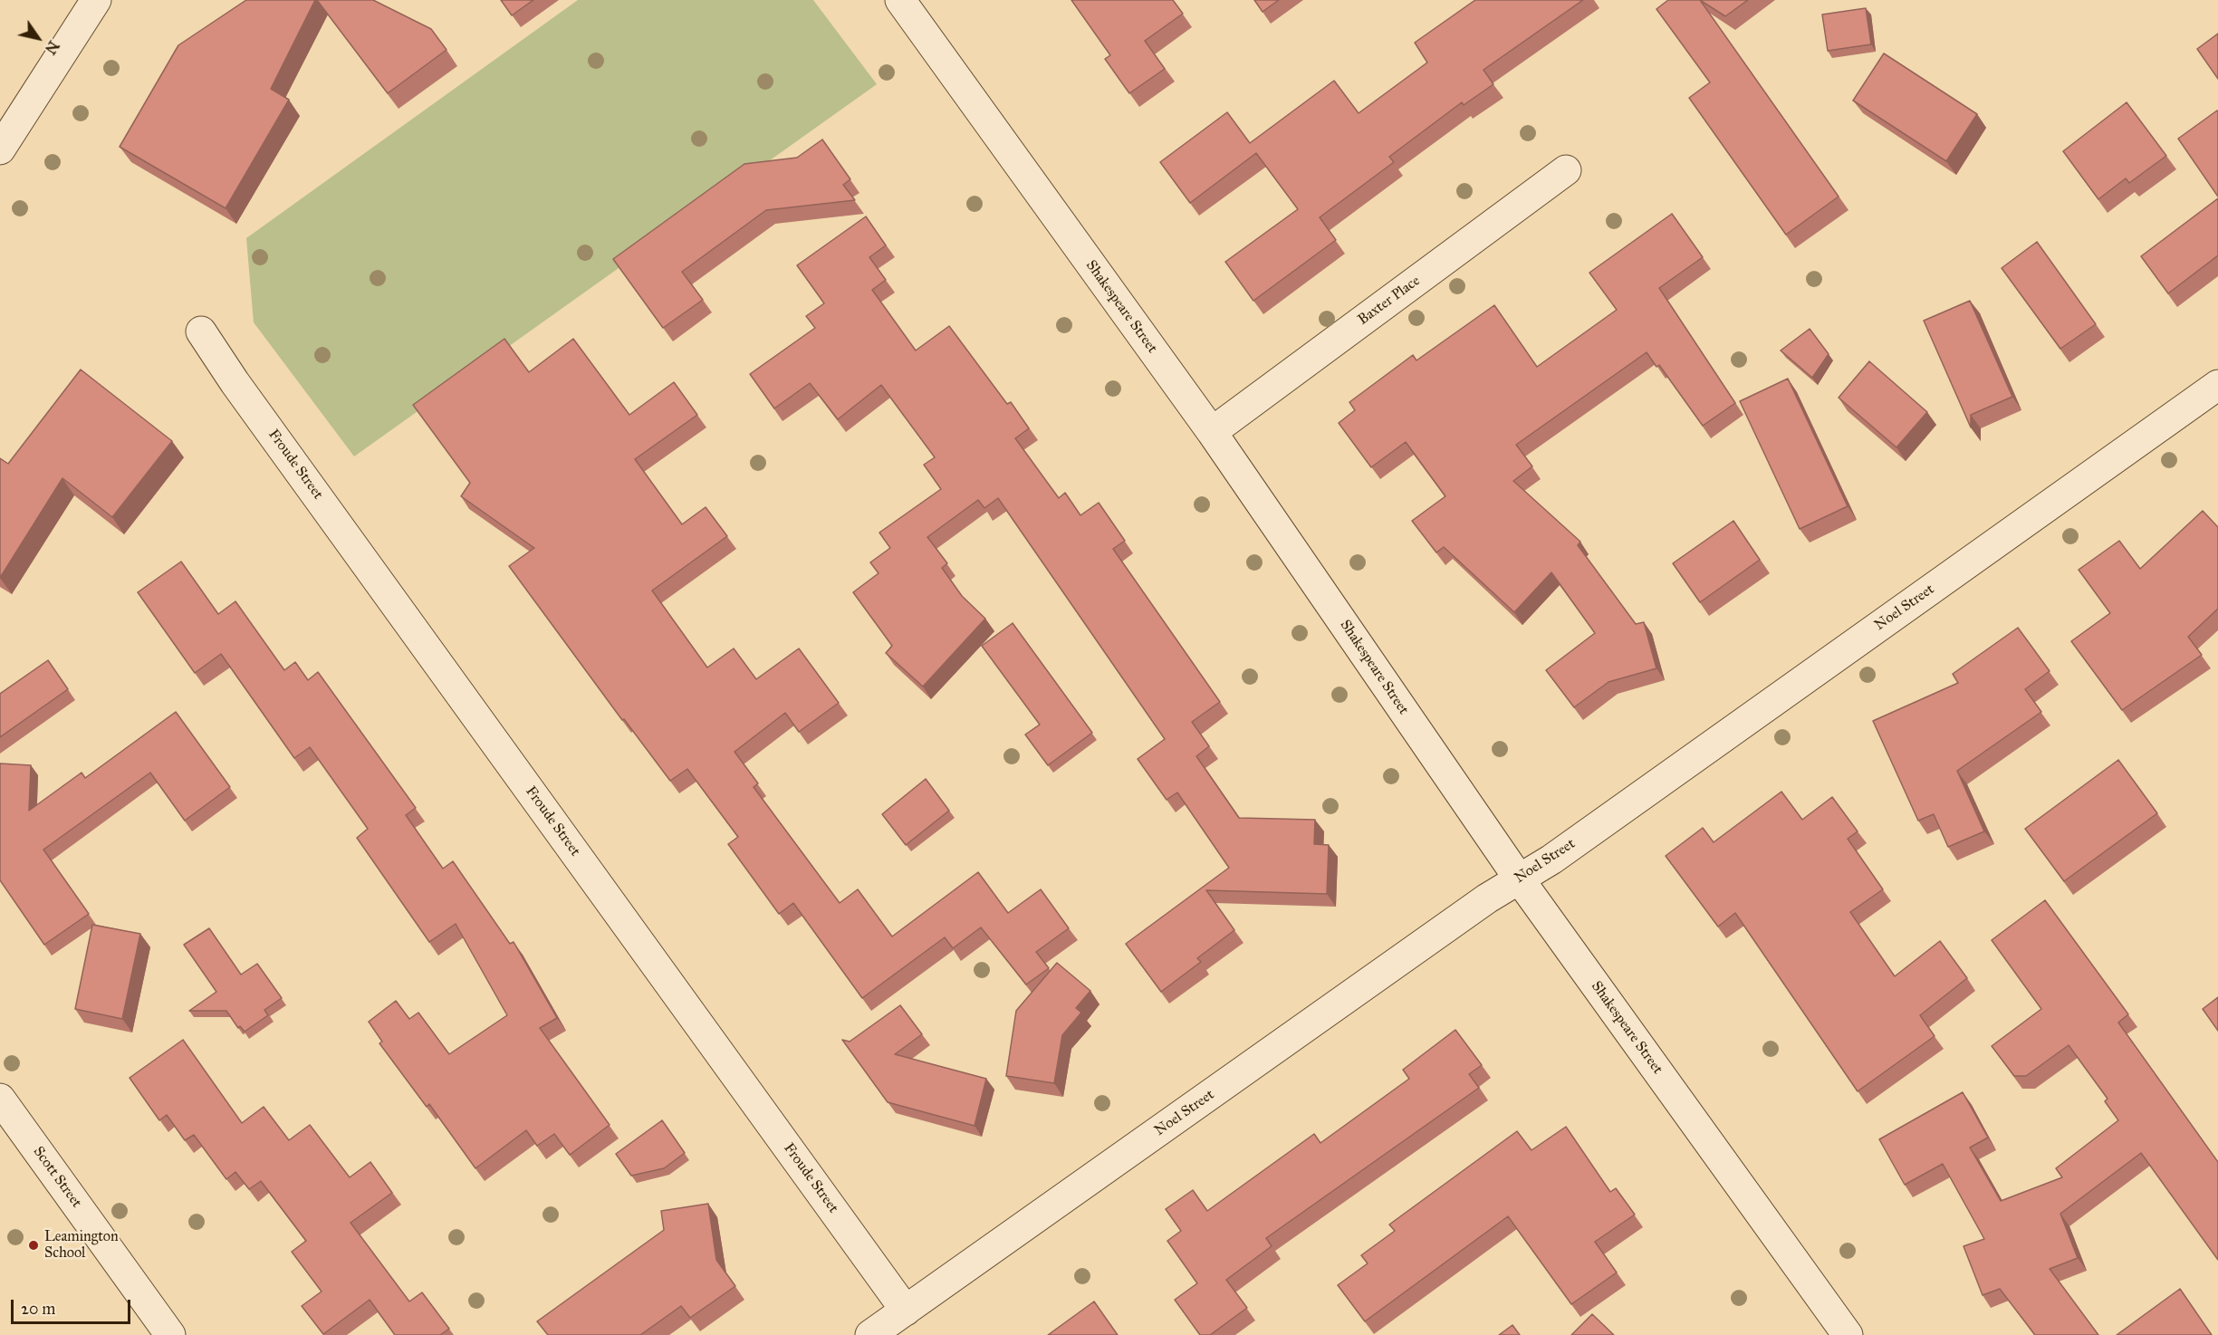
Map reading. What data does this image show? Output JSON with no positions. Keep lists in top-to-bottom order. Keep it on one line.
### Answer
{"streets":{"street":["Baxter Place","Shakespeare Street","Froude Street","Noel Street","Scott Street"]},"crossings":[["Baxter Place","Shakespeare Street"],["Shakespeare Street","Noel Street"],["Froude Street","Noel Street"]],"places":["Leamington School"],"scale_bar":"20 m","north":"bottom right"}
